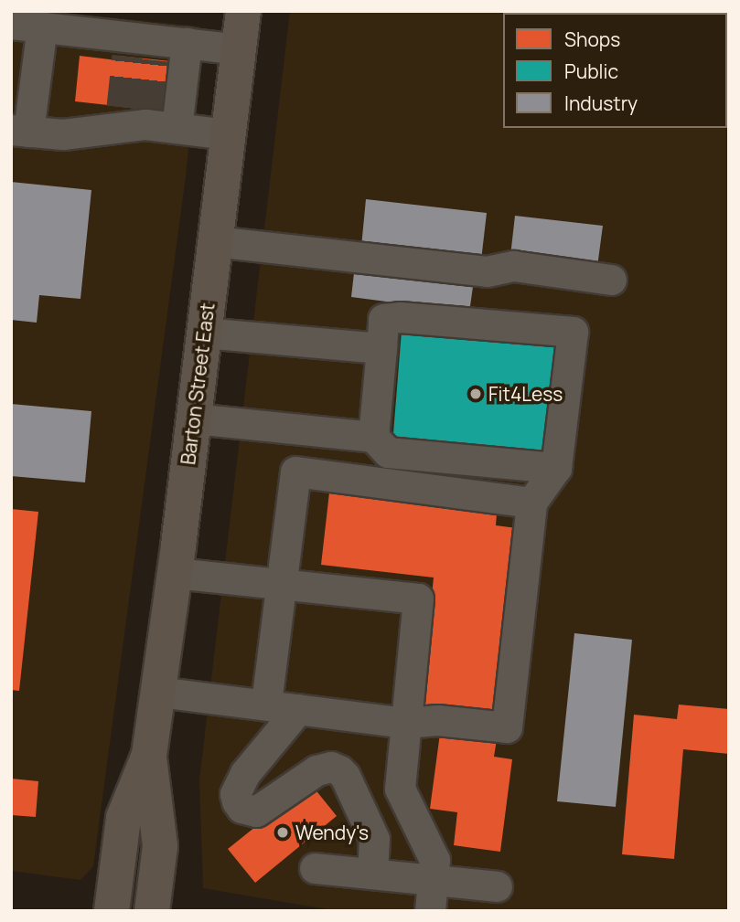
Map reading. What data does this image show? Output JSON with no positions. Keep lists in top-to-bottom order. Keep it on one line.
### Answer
{"streets":{"main road":["Barton Street East"]},"places":["Fit4Less","Wendy's"],"legend":["Shops","Public","Industry"]}
